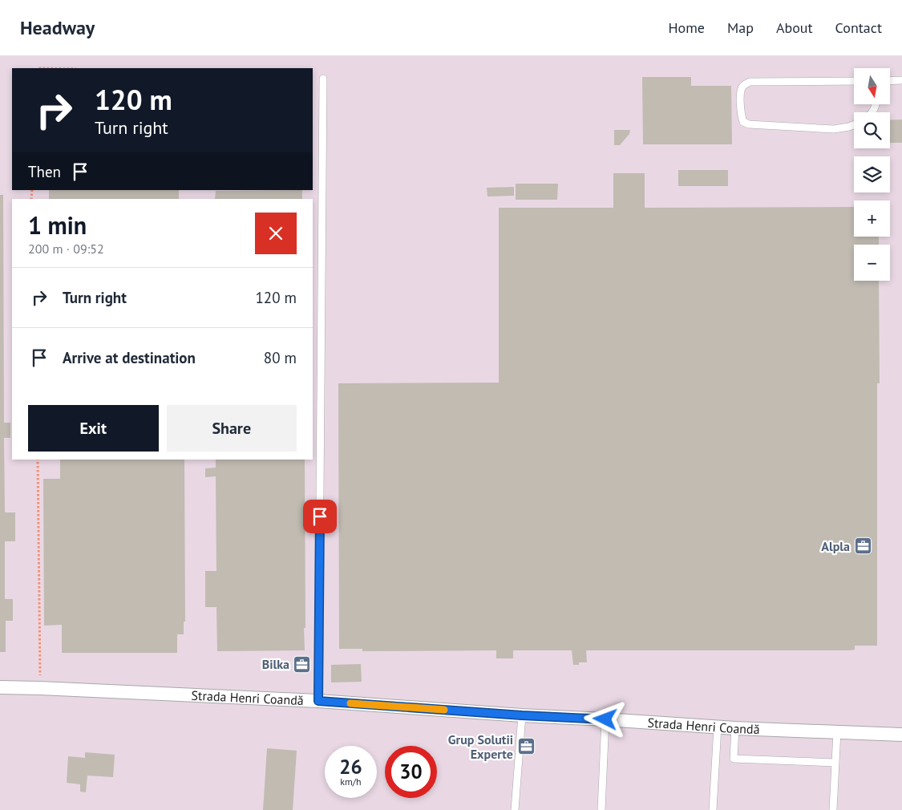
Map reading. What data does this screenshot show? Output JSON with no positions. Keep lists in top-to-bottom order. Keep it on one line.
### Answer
{"streets":{"street":["Strada Henri Coandă"]},"places":{"office":["Alpla","Bilka","Grup Solutii Experte"]},"north":"bottom","page":{"header":"Headway","nav":["Home","Map","About","Contact"],"map_buttons":["+","−"],"turn":["120 m","Turn right"],"then":"Then","heading":["1 min","200 m · 09:52"],"list":[{"name":"Turn right","value":"120 m"},{"name":"Arrive at destination","value":"80 m"}],"buttons":["Exit","Share"],"speed":"26 km/h","limit":"30"}}
